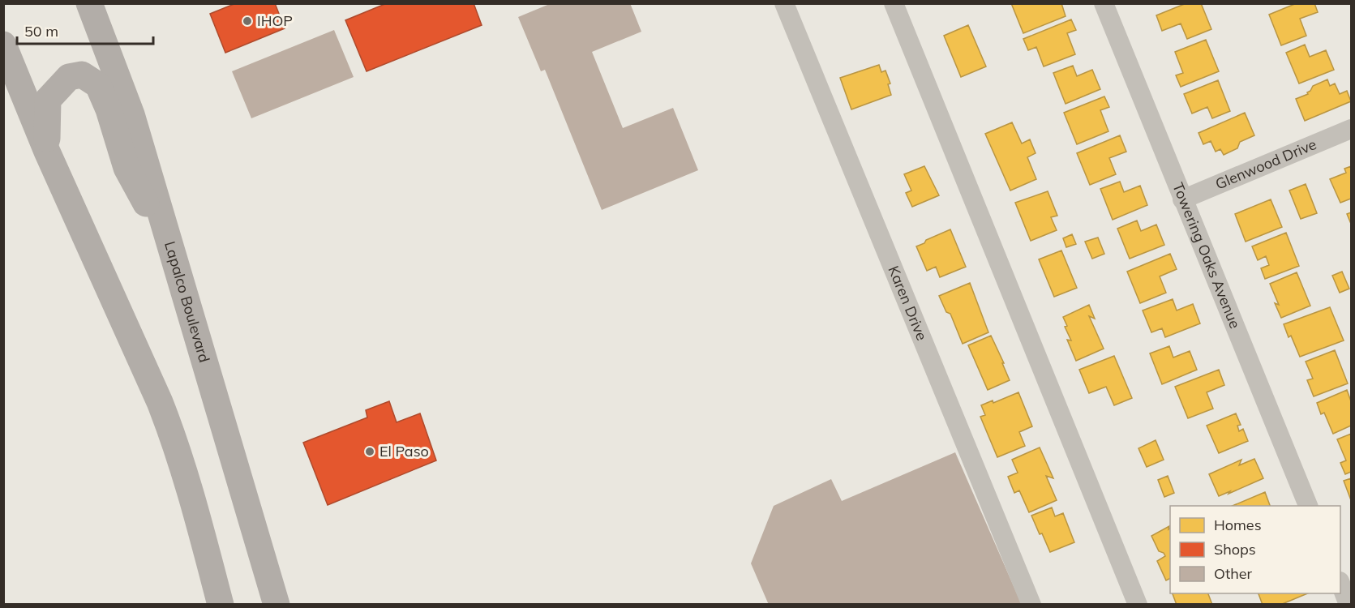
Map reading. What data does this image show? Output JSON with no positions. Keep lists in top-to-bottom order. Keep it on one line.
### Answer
{"streets":{"main road":["Lapalco Boulevard"],"street":["Glenwood Drive","Towering Oaks Avenue","Karen Drive"]},"crossings":[["Glenwood Drive","Towering Oaks Avenue"]],"places":["IHOP","El Paso"],"legend":["Homes","Shops","Other"],"scale_bar":"50 m"}
